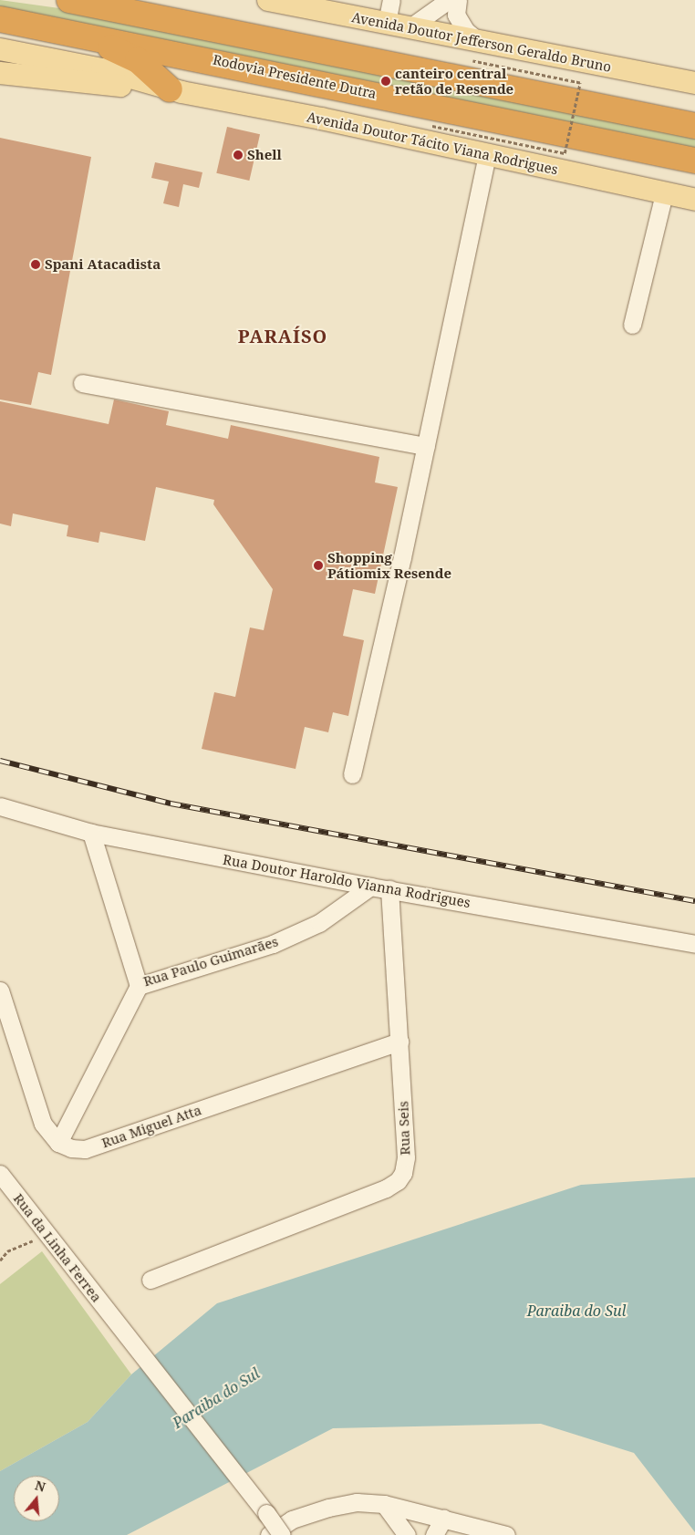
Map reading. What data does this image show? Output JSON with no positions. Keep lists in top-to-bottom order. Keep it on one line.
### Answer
{"streets":{"highway":["Rodovia Presidente Dutra"],"main road":["Avenida Doutor Jefferson Geraldo Bruno","Avenida Doutor Tácito Viana Rodrigues"],"street":["Rua Doutor Haroldo Vianna Rodrigues","Rua Paulo Guimarães","Rua Miguel Atta","Rua Seis","Rua da Linha Ferrea"]},"crossings":[["Rua Doutor Haroldo Vianna Rodrigues","Rua Paulo Guimarães"],["Rua Doutor Haroldo Vianna Rodrigues","Rua Seis"],["Rua Miguel Atta","Rua Seis"]],"districts":["PARAÍSO"],"water":["Paraiba do Sul"],"places":["canteiro central retão de Resende","Shell","Spani Atacadista","Shopping Pátiomix Resende"],"north":"top"}
